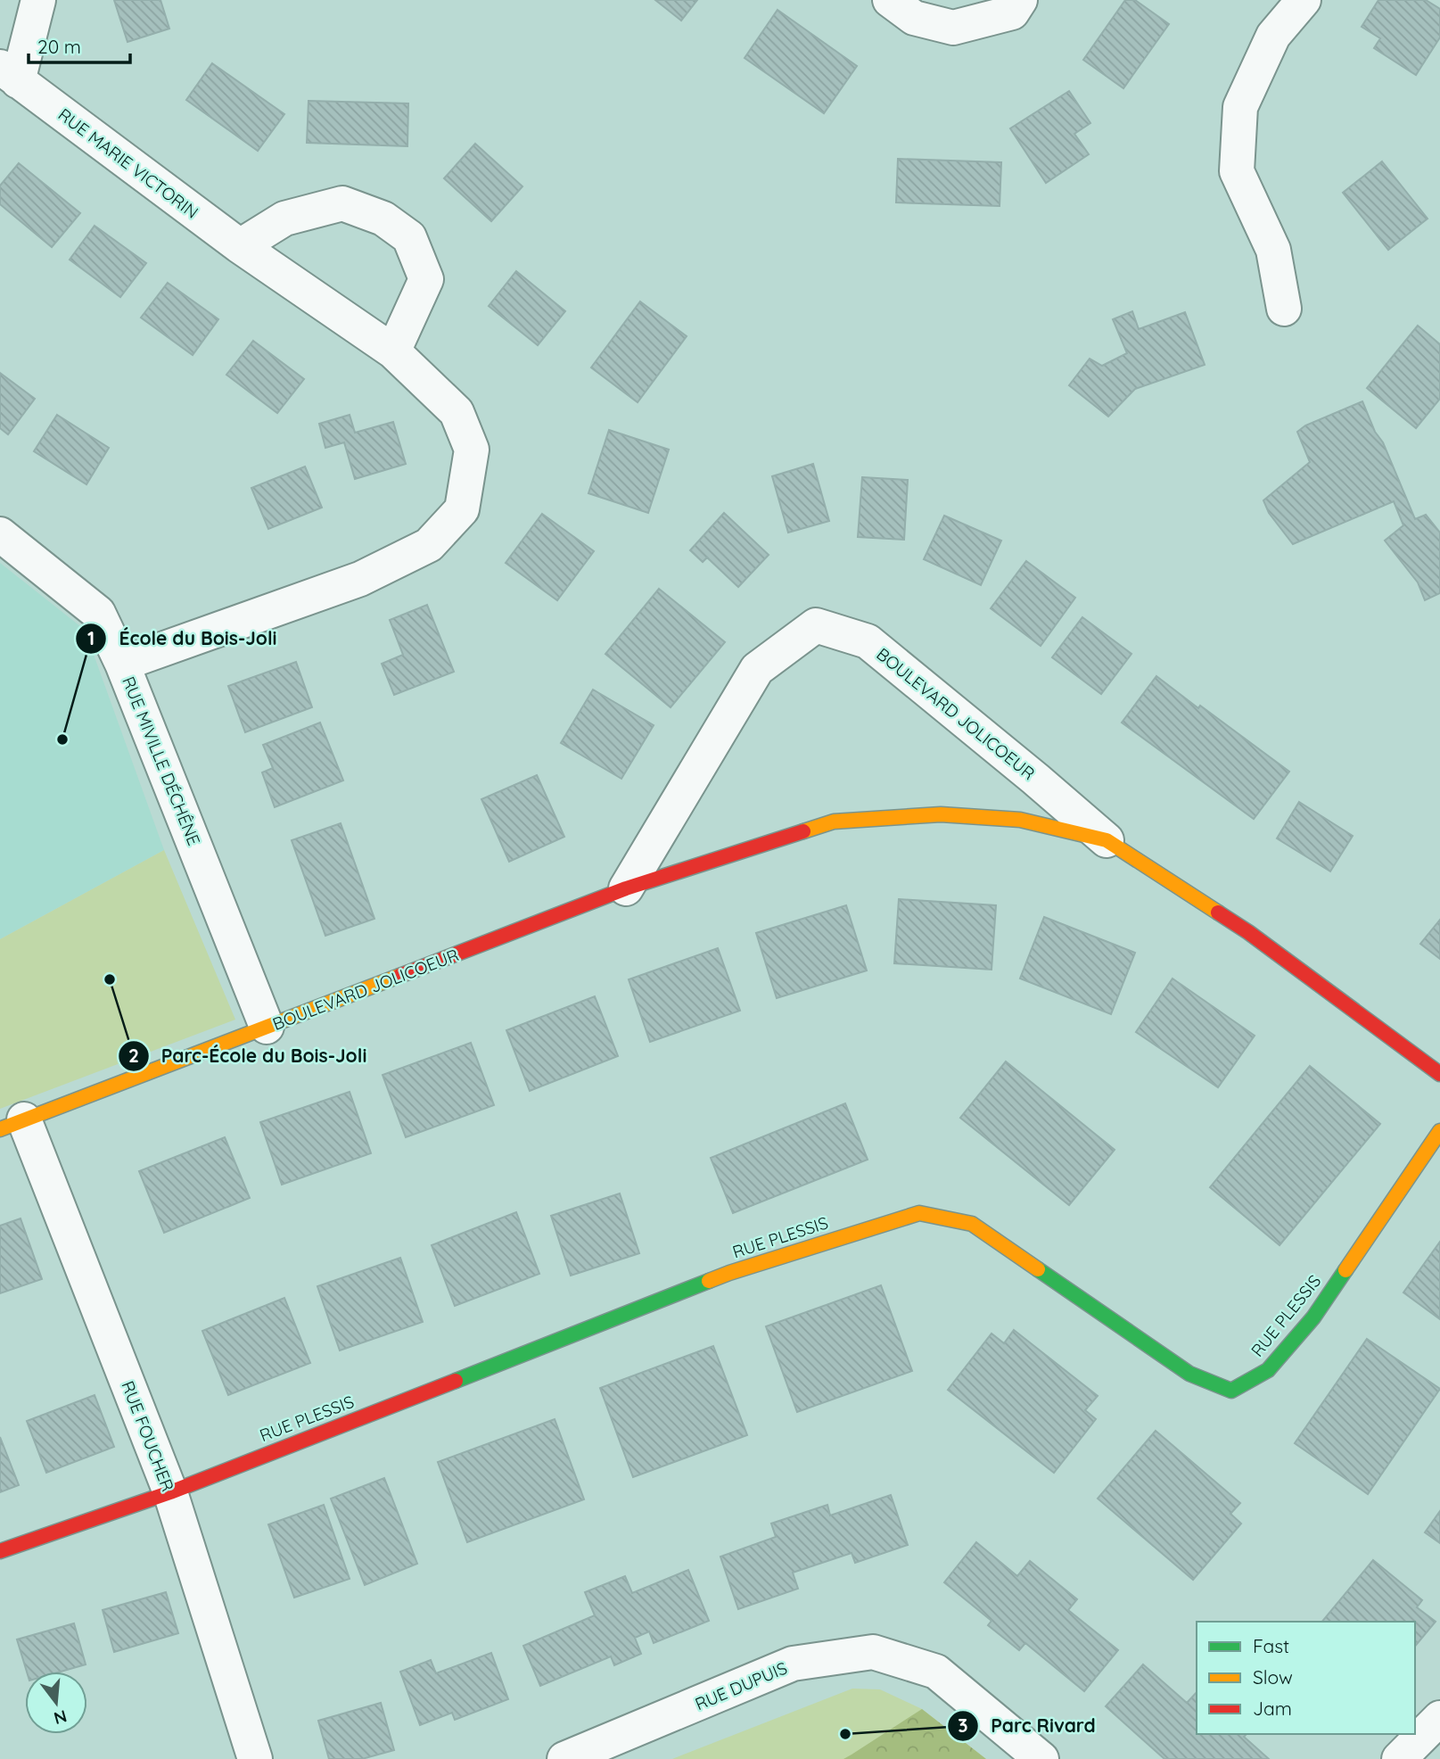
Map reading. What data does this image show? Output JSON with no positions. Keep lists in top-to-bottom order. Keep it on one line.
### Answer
{"streets":{"street":["RUE MARIE VICTORIN","BOULEVARD JOLICOEUR","RUE MIVILLE DÉCHÊNE","RUE PLESSIS","RUE FOUCHER","RUE DUPUIS"]},"crossings":[["RUE MARIE VICTORIN","RUE MIVILLE DÉCHÊNE"],["BOULEVARD JOLICOEUR","RUE MIVILLE DÉCHÊNE"],["BOULEVARD JOLICOEUR","RUE FOUCHER"],["RUE PLESSIS","RUE FOUCHER"]],"places":["École du Bois-Joli","Parc-École du Bois-Joli","Parc Rivard"],"legend":["Fast","Slow","Jam"],"scale_bar":"20 m","north":"bottom"}
